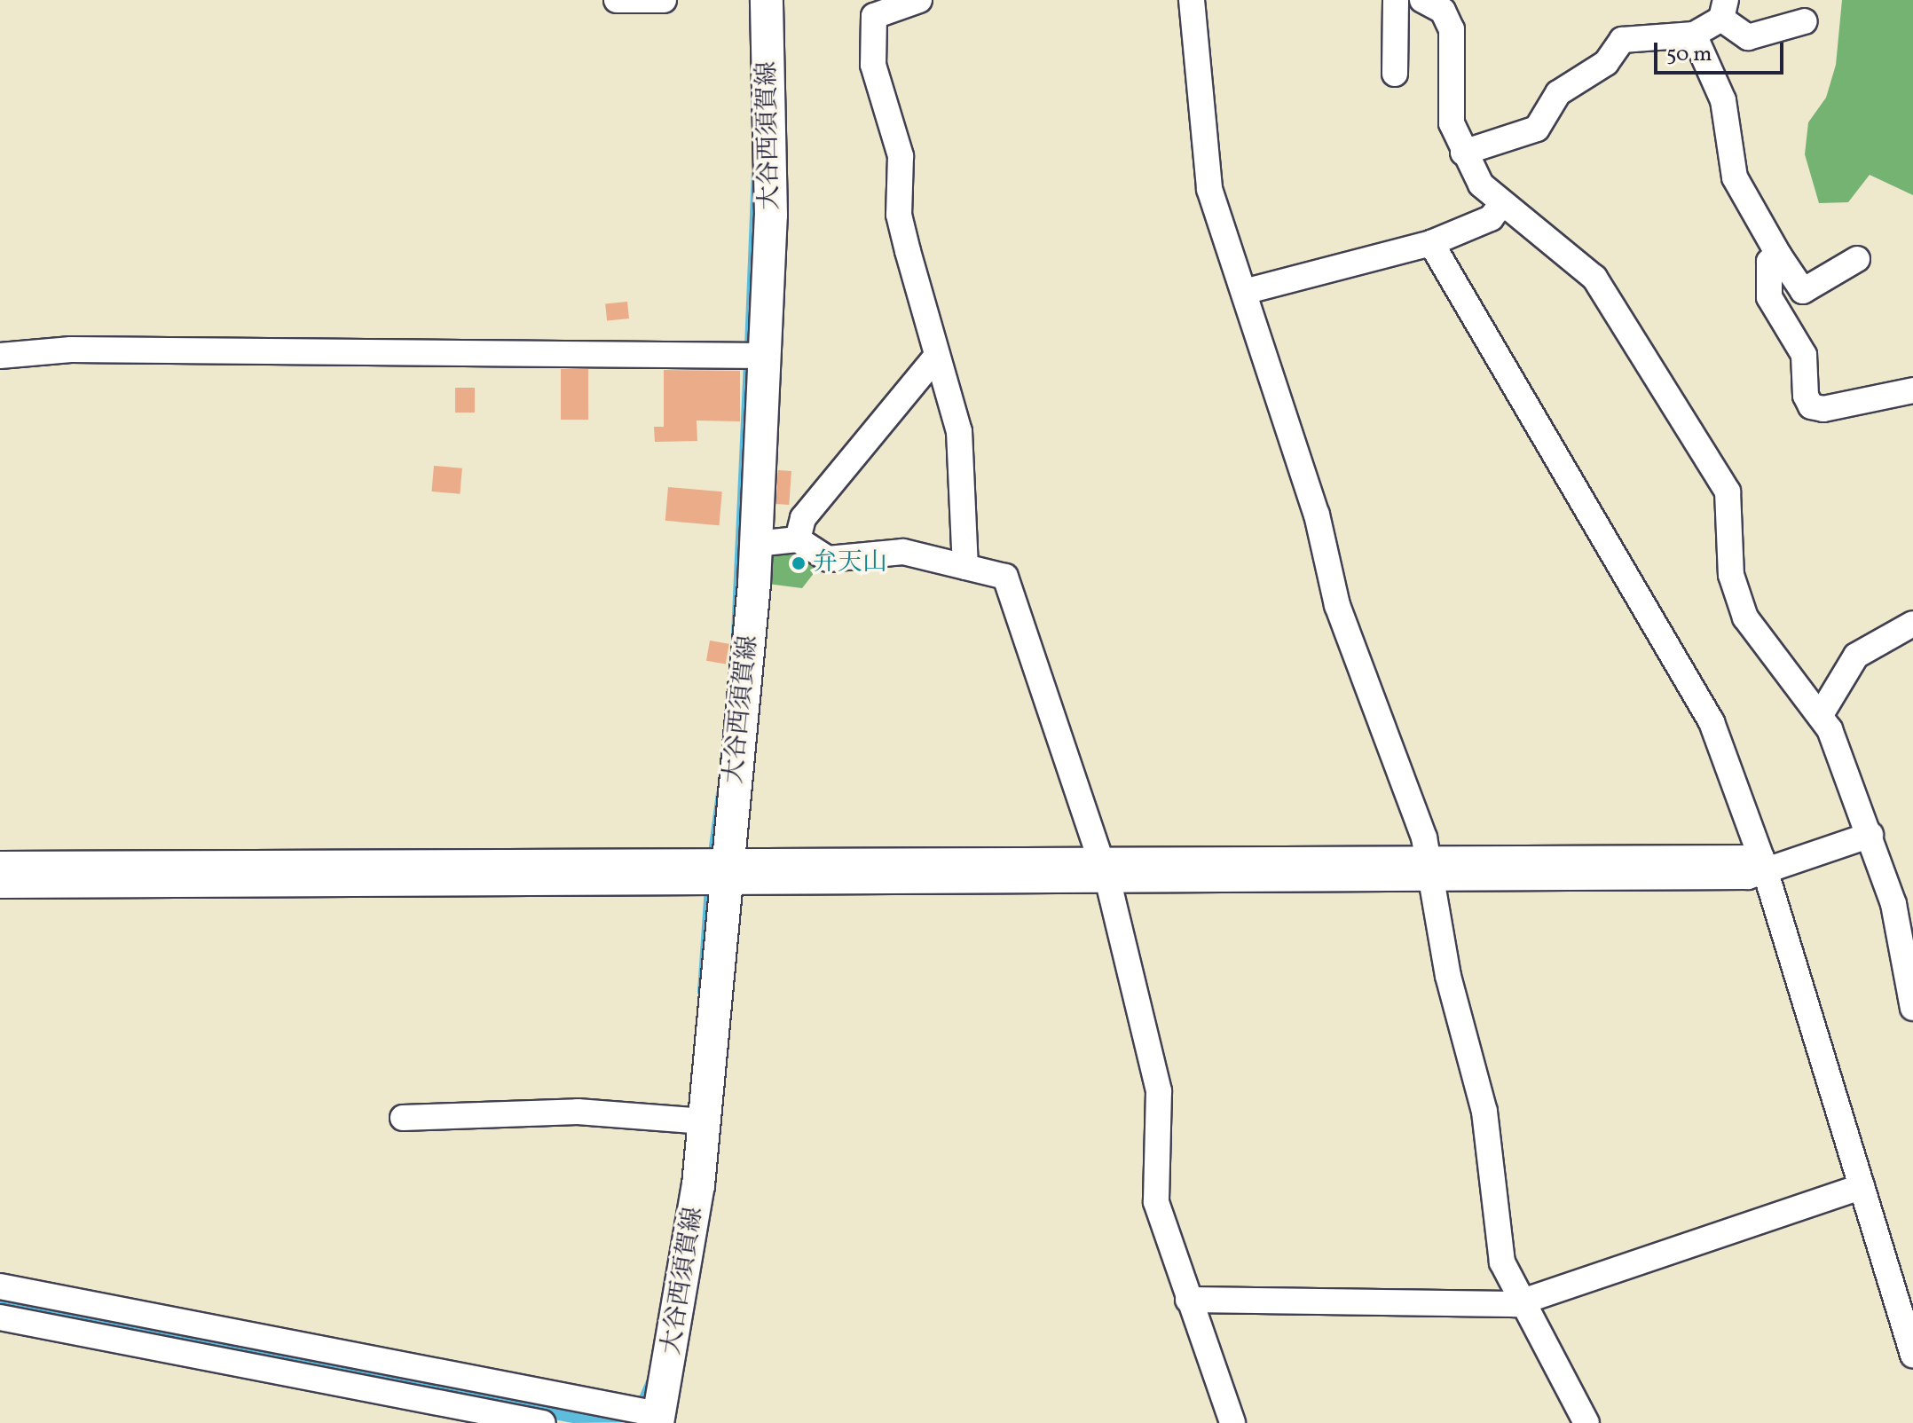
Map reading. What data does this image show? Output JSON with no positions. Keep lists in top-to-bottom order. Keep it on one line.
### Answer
{"streets":{"main road":["大谷西須賀線"]},"places":["弁天山"],"scale_bar":"50 m"}
